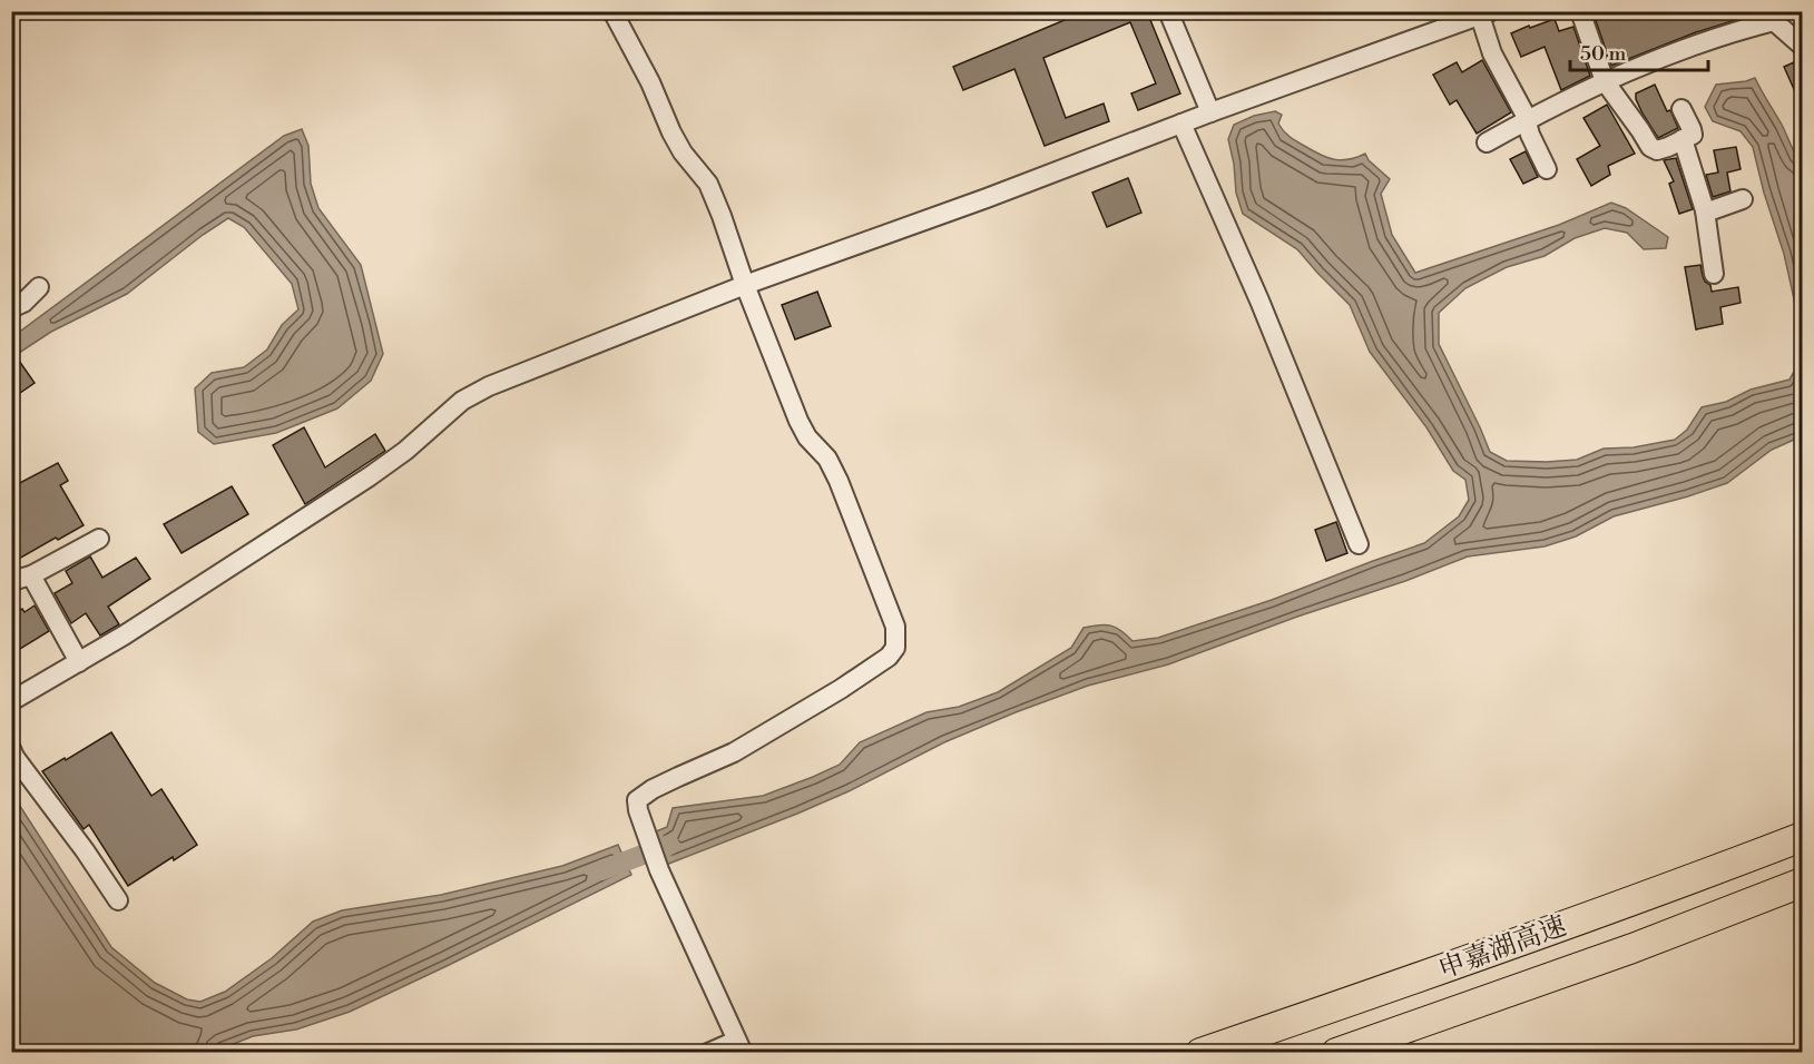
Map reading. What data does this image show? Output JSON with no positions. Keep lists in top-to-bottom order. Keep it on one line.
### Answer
{"streets":{"highway":["申嘉湖高速"]},"scale_bar":"50 m"}
